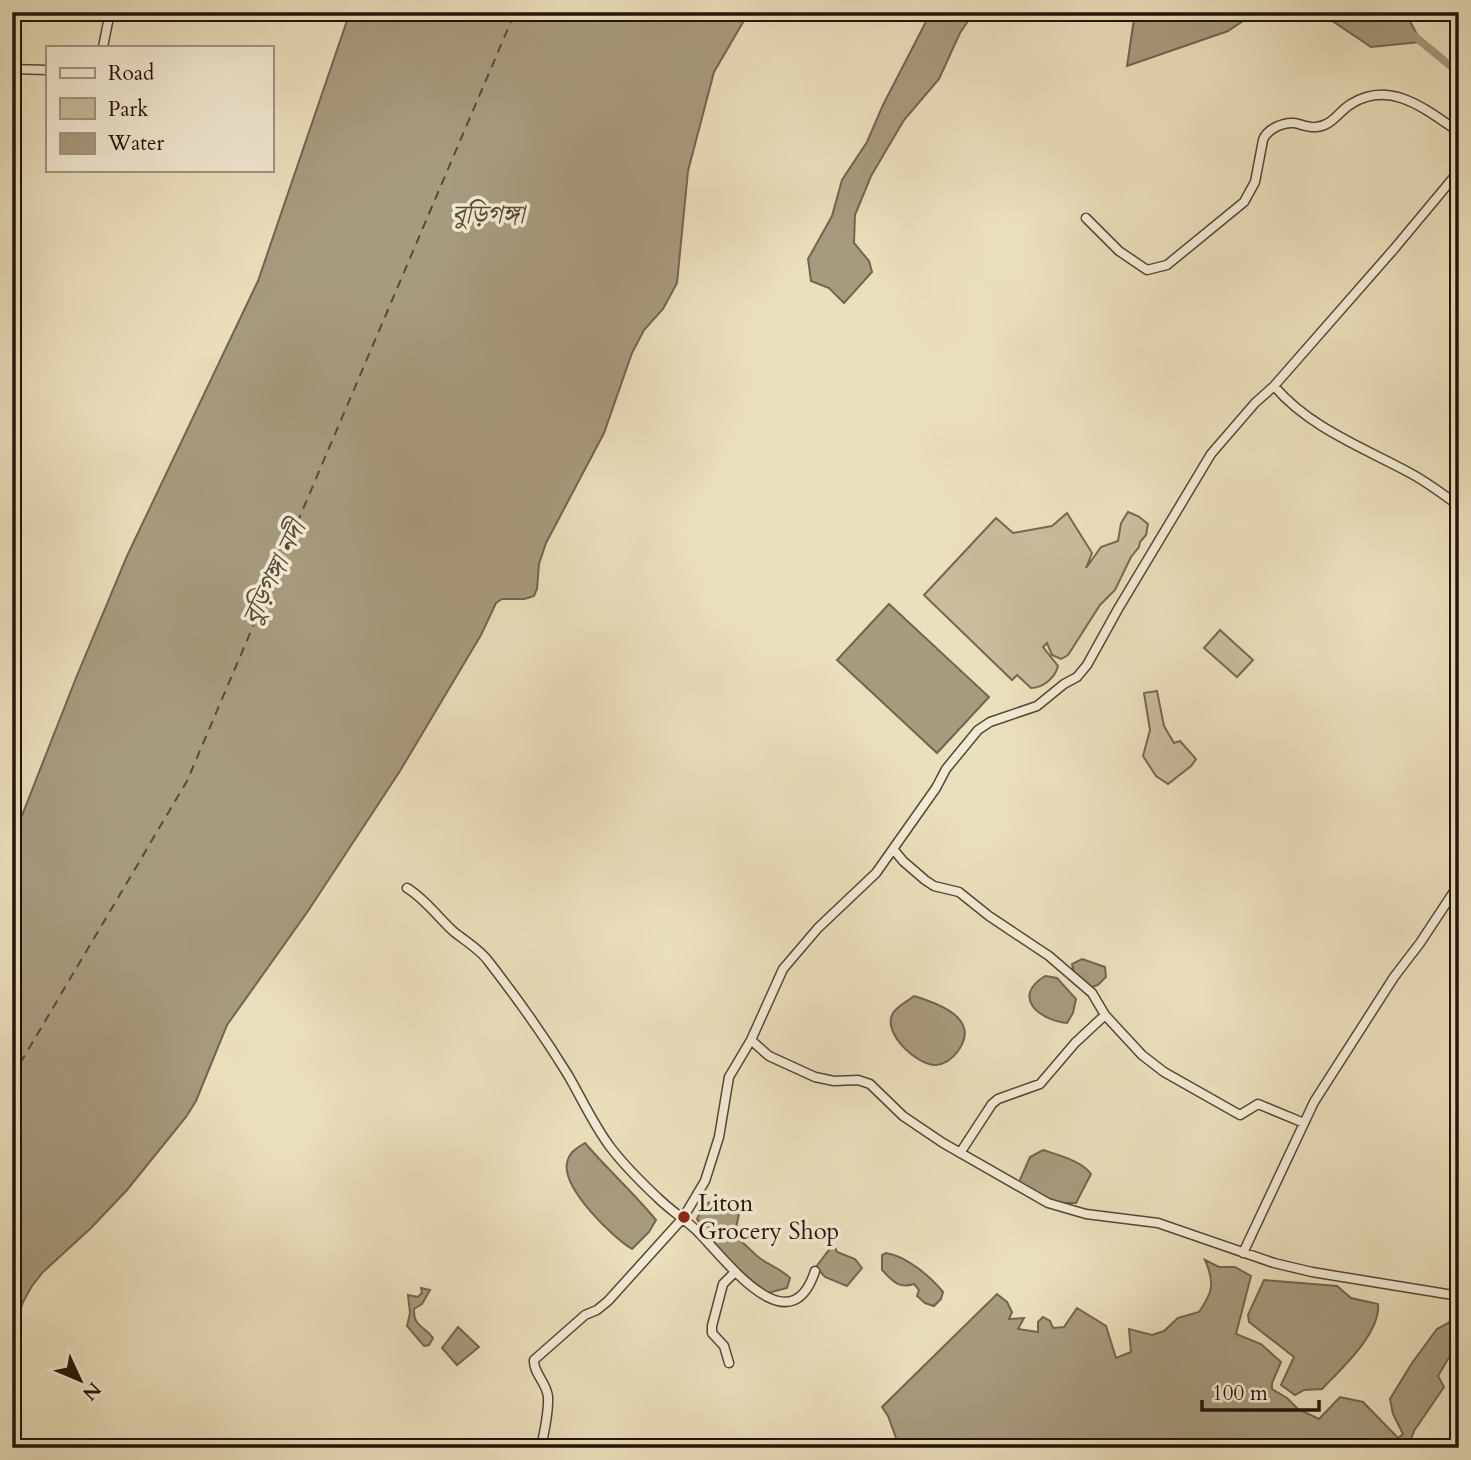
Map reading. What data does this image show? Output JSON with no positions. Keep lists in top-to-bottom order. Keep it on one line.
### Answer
{"water":["বুড়িগঙ্গা","বুড়িগঙ্গা নদী"],"places":["Liton Grocery Shop"],"legend":["Road","Park","Water"],"scale_bar":"100 m","north":"bottom right"}
